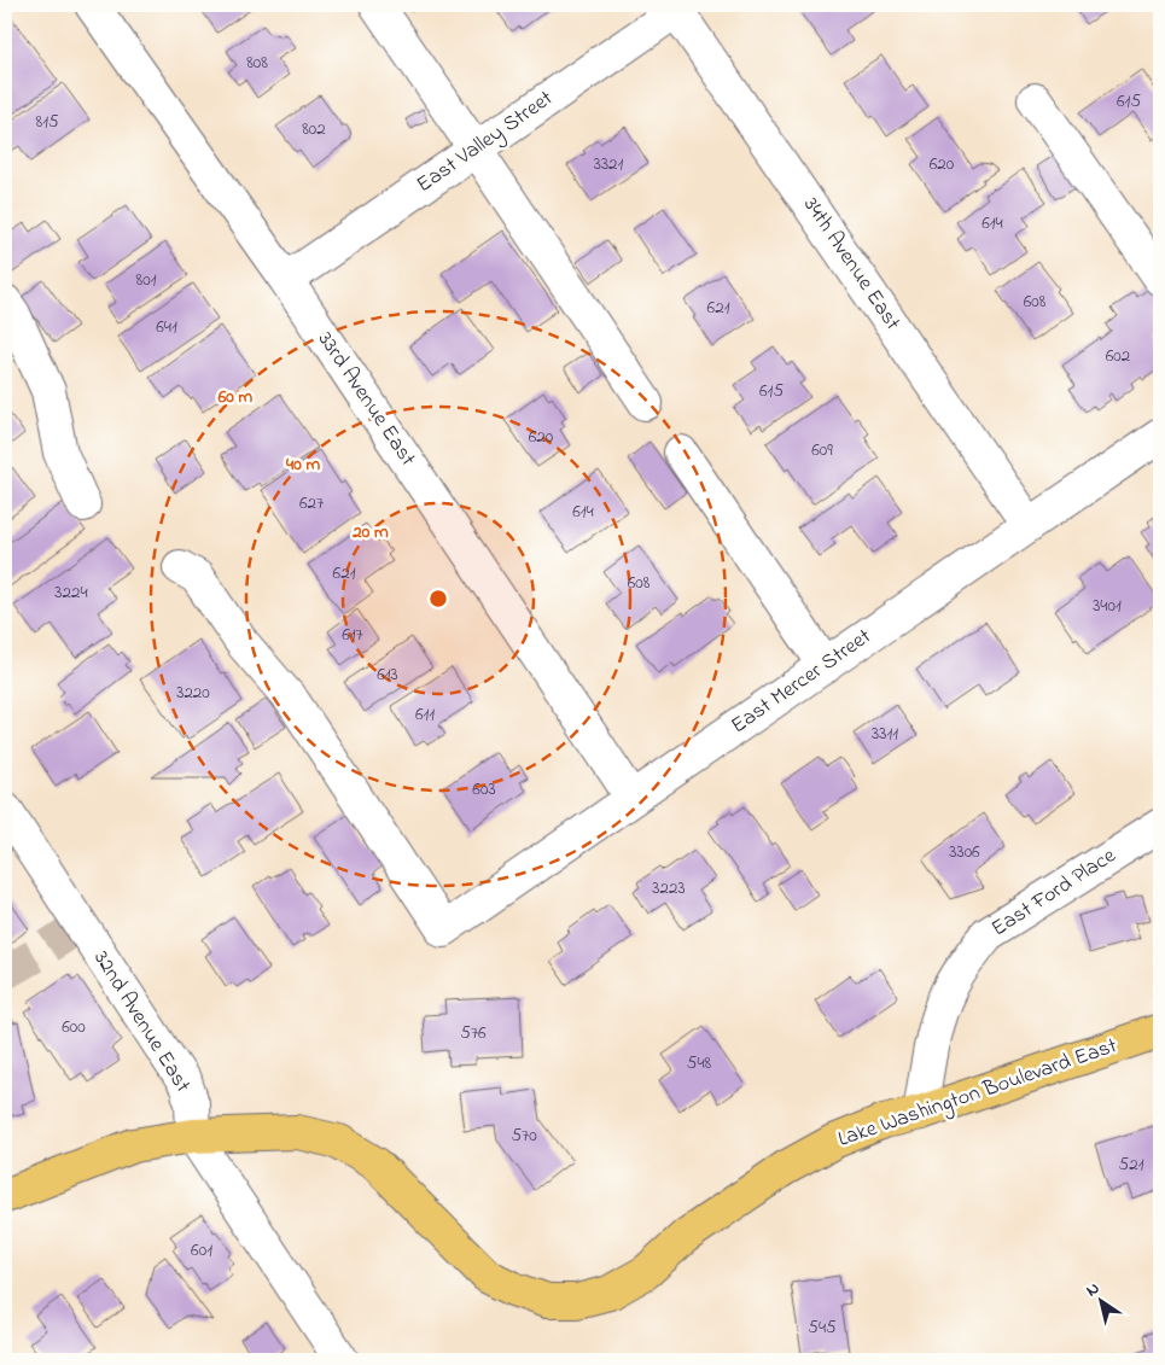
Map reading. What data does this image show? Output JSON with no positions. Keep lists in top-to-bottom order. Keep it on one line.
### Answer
{"streets":{"main road":["Lake Washington Boulevard East"],"street":["East Valley Street","34th Avenue East","33rd Avenue East","East Mercer Street","East Ford Place","32nd Avenue East"]},"crossings":[["East Valley Street","34th Avenue East"],["East Valley Street","33rd Avenue East"],["34th Avenue East","East Mercer Street"],["33rd Avenue East","East Mercer Street"],["East Ford Place","Lake Washington Boulevard East"],["32nd Avenue East","Lake Washington Boulevard East"]],"house_numbers":["808","615","815","802","3321","620","614","801","608","621","641","602","615","620","609","627","614","621","608","3224","3401","617","613","3220","611","3311","603","3306","3223","600","576","548","570","521","601","545"],"north":"top left","rings":["60 m","40 m","20 m"]}
